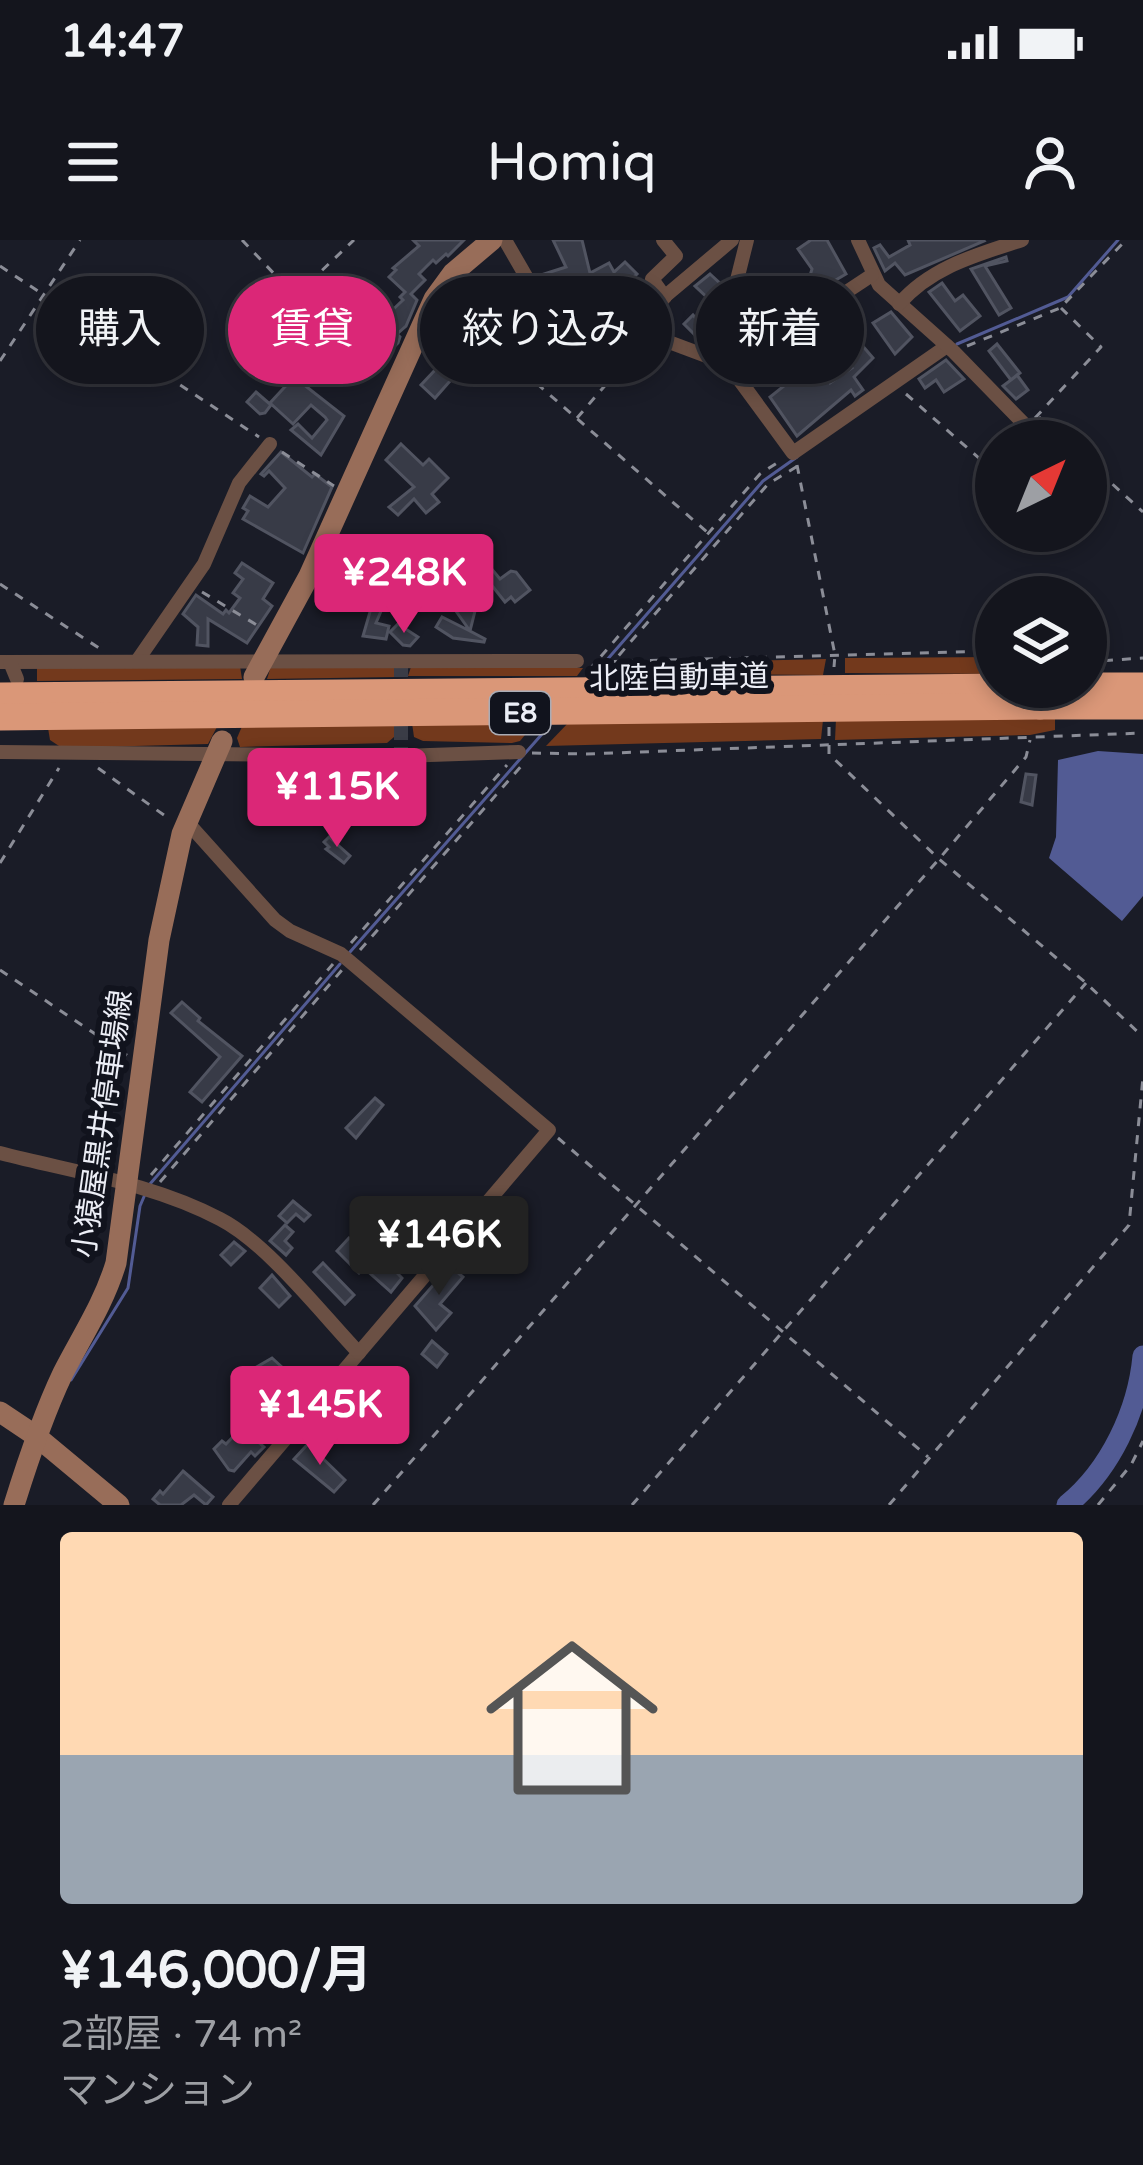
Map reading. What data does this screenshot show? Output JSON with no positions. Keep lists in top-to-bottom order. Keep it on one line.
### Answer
{"streets":{"highway":["北陸自動車道","E8"],"main road":["小猿屋黒井停車場線"]},"north":"top right","page":{"status":"14:47","header":"Homiq","chip":["購入","賃貸","絞り込み","新着"],"price":["¥248K","¥115K","¥146K","¥145K"],"list":[{"name":"¥146,000/月","note":"2部屋 · 74 m² · マンション"}]}}
